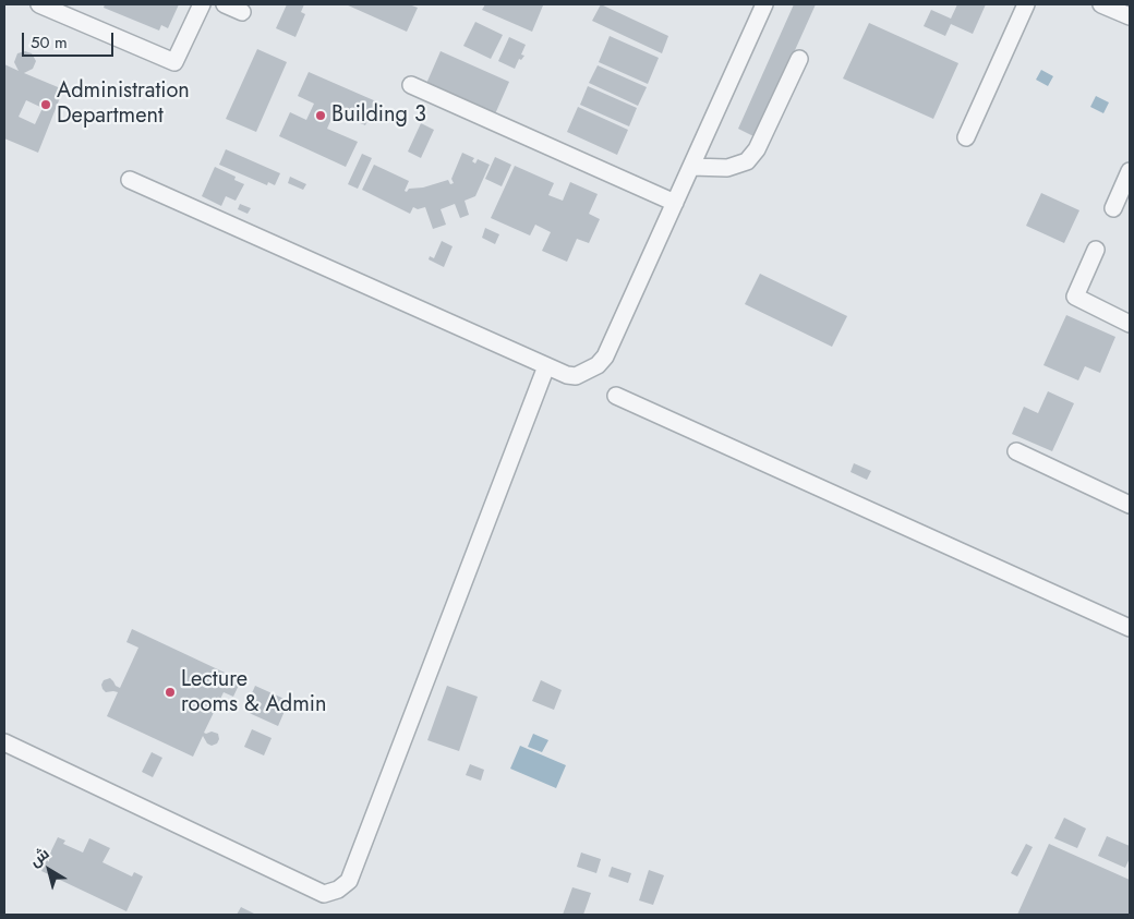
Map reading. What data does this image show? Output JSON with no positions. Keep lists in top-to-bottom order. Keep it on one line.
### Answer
{"places":["Administration Department","Building 3","Lecture rooms & Admin"],"scale_bar":"50 m","north":"top left"}
